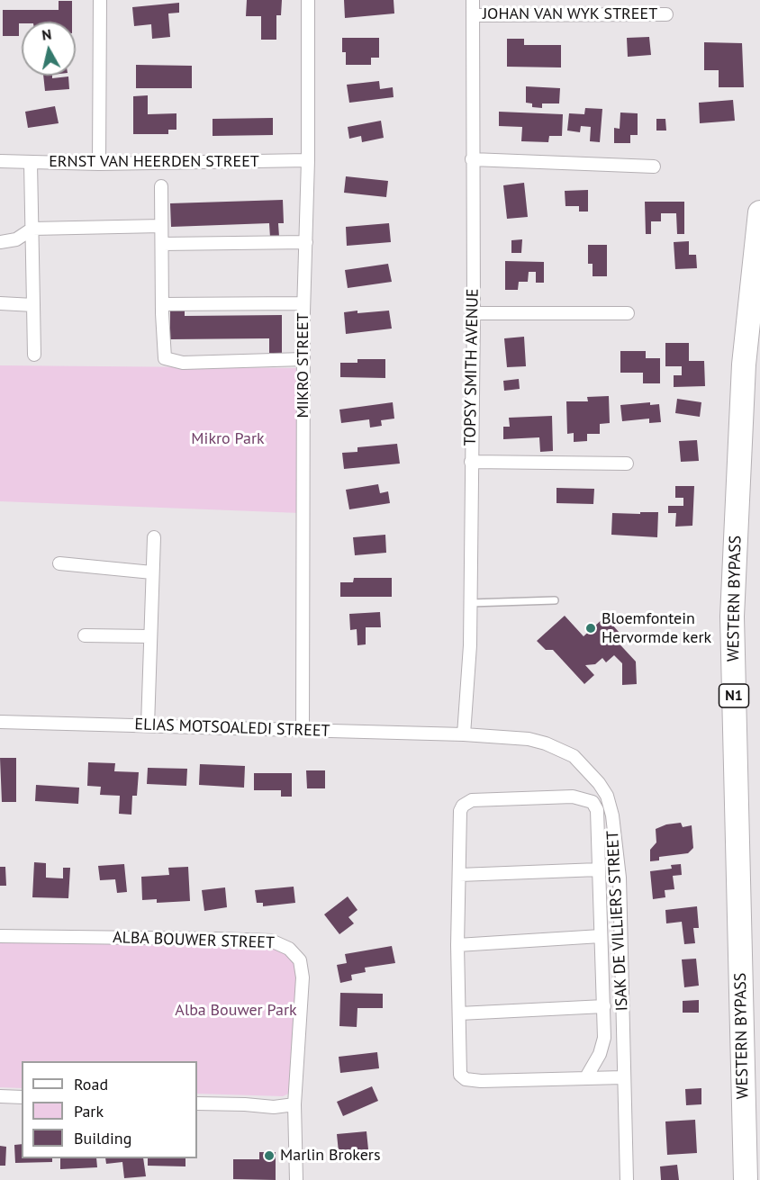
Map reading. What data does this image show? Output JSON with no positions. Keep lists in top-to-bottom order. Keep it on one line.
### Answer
{"streets":{"highway":["WESTERN BYPASS","N1"],"street":["JOHAN VAN WYK STREET","ERNST VAN HEERDEN STREET","MIKRO STREET","TOPSY SMITH AVENUE","ELIAS MOTSOALEDI STREET","ISAK DE VILLIERS STREET","ALBA BOUWER STREET"]},"crossings":[["JOHAN VAN WYK STREET","TOPSY SMITH AVENUE"],["ERNST VAN HEERDEN STREET","MIKRO STREET"],["MIKRO STREET","ELIAS MOTSOALEDI STREET"],["TOPSY SMITH AVENUE","ELIAS MOTSOALEDI STREET"],["TOPSY SMITH AVENUE","ISAK DE VILLIERS STREET"],["ELIAS MOTSOALEDI STREET","ISAK DE VILLIERS STREET"]],"parks":["Mikro Park","Alba Bouwer Park"],"places":["Bloemfontein Hervormde kerk","Marlin Brokers"],"legend":["Road","Park","Building"],"north":"top"}
